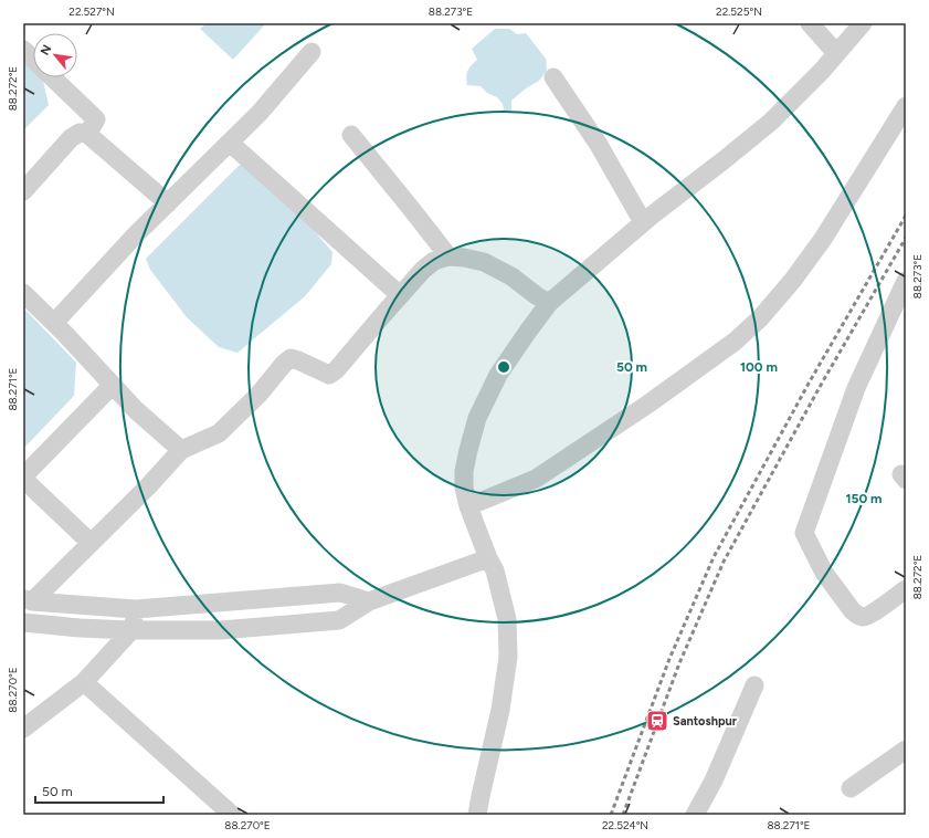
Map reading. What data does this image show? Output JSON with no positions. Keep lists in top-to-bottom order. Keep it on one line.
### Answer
{"places":{"station":["Santoshpur"]},"scale_bar":"50 m","north":"top left","coordinates":["22.527°N","88.273°E","22.525°N","88.272°E","88.271°E","88.270°E","22.524°N"],"rings":["50 m","100 m","150 m"]}
